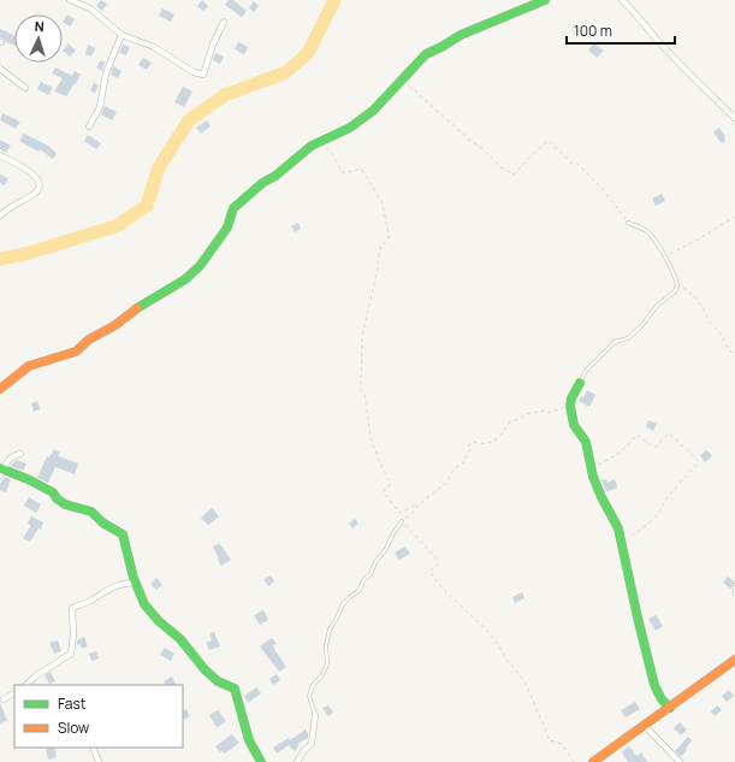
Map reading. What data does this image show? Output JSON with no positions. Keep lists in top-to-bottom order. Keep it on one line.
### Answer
{"legend":["Fast","Slow"],"scale_bar":"100 m","north":"top"}
